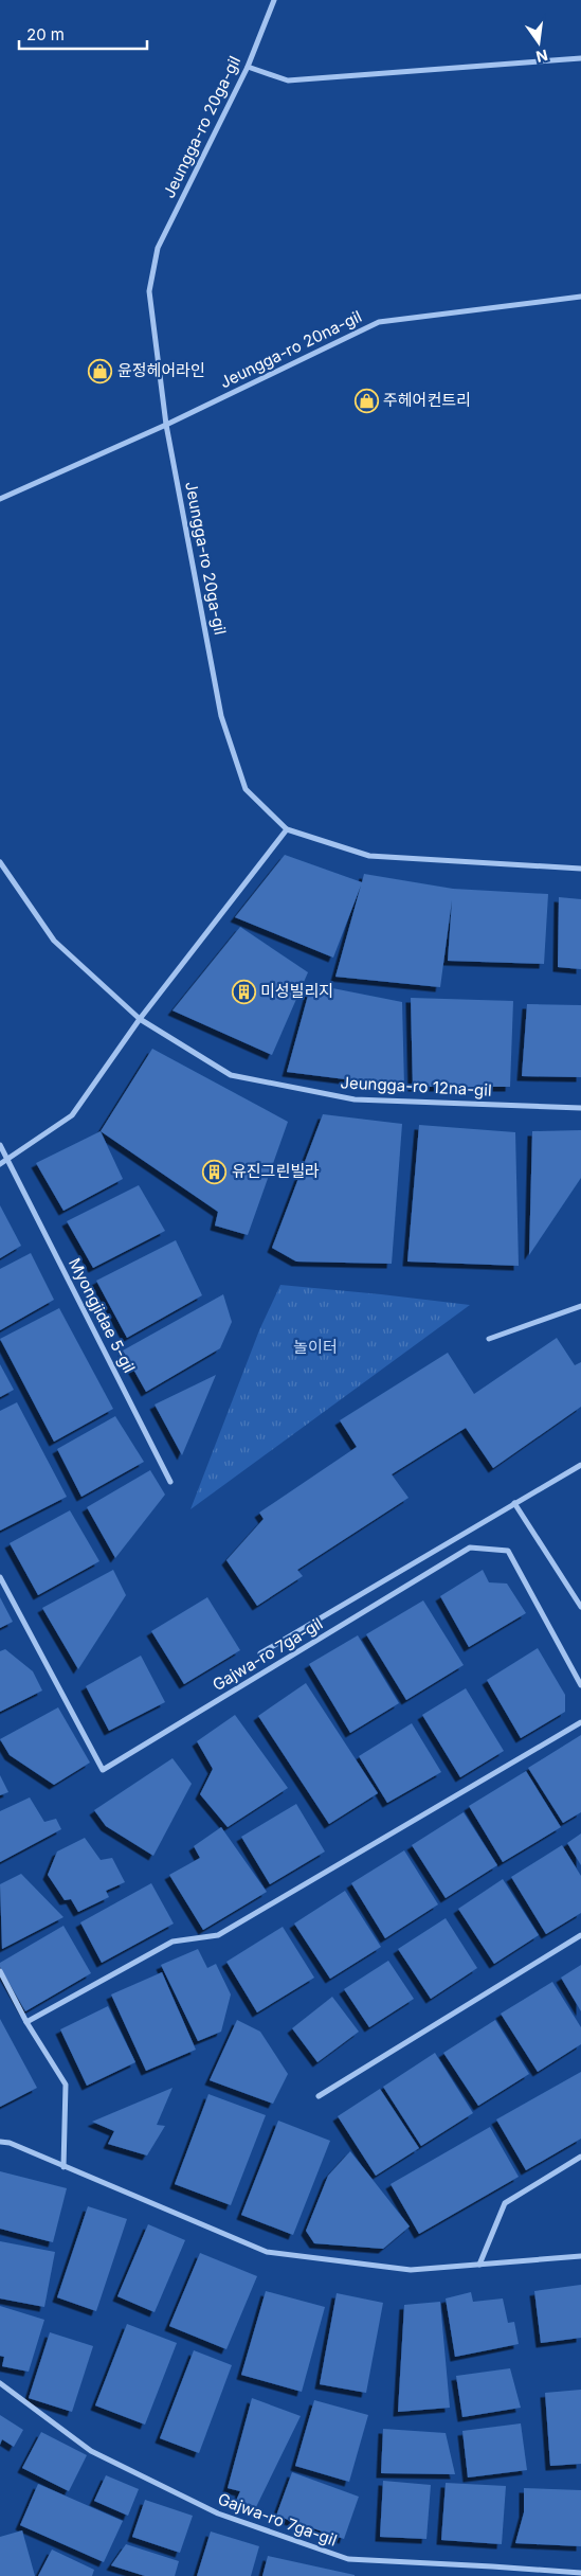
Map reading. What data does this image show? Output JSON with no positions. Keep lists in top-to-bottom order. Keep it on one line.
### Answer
{"streets":{"street":["Jeungga-ro 20ga-gil","Jeungga-ro 20na-gil","Jeungga-ro 12na-gil","Myongjidae 5-gil","Gajwa-ro 7ga-gil"]},"crossings":[["Jeungga-ro 20ga-gil","Jeungga-ro 20na-gil"]],"parks":["놀이터"],"places":{"shop":["윤정헤어라인","주헤어컨트리"],"building":["미성빌리지","유진그린빌라"]},"scale_bar":"20 m","north":"bottom"}
